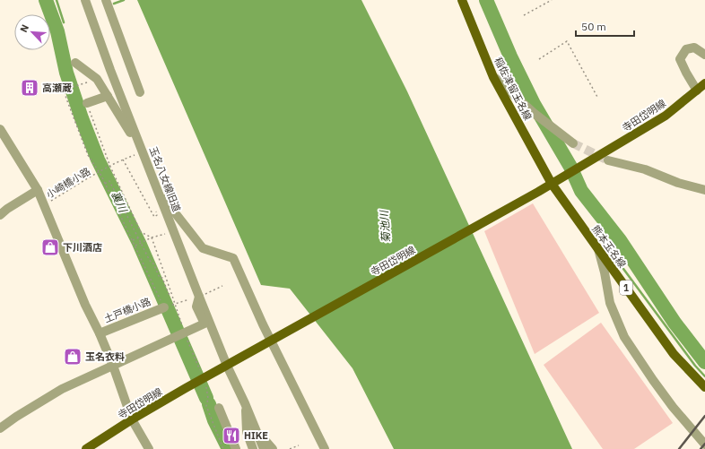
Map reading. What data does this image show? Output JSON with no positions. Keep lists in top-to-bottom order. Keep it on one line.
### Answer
{"streets":{"main road":["稲佐津留玉名線","寺田岱明線","熊本玉名線","1"],"street":["玉名八女線旧道","土戸橋小路"],"path":["小崎橋小路"]},"crossings":[["稲佐津留玉名線","寺田岱明線"],["稲佐津留玉名線","熊本玉名線"],["寺田岱明線","玉名八女線旧道"],["寺田岱明線","熊本玉名線"],["玉名八女線旧道","小崎橋小路"]],"water":["裏川","菊池川"],"places":{"building":["高瀬蔵"],"shop":["下川酒店","玉名衣料"],"restaurant":["HIKE"]},"scale_bar":"50 m","north":"top left"}
